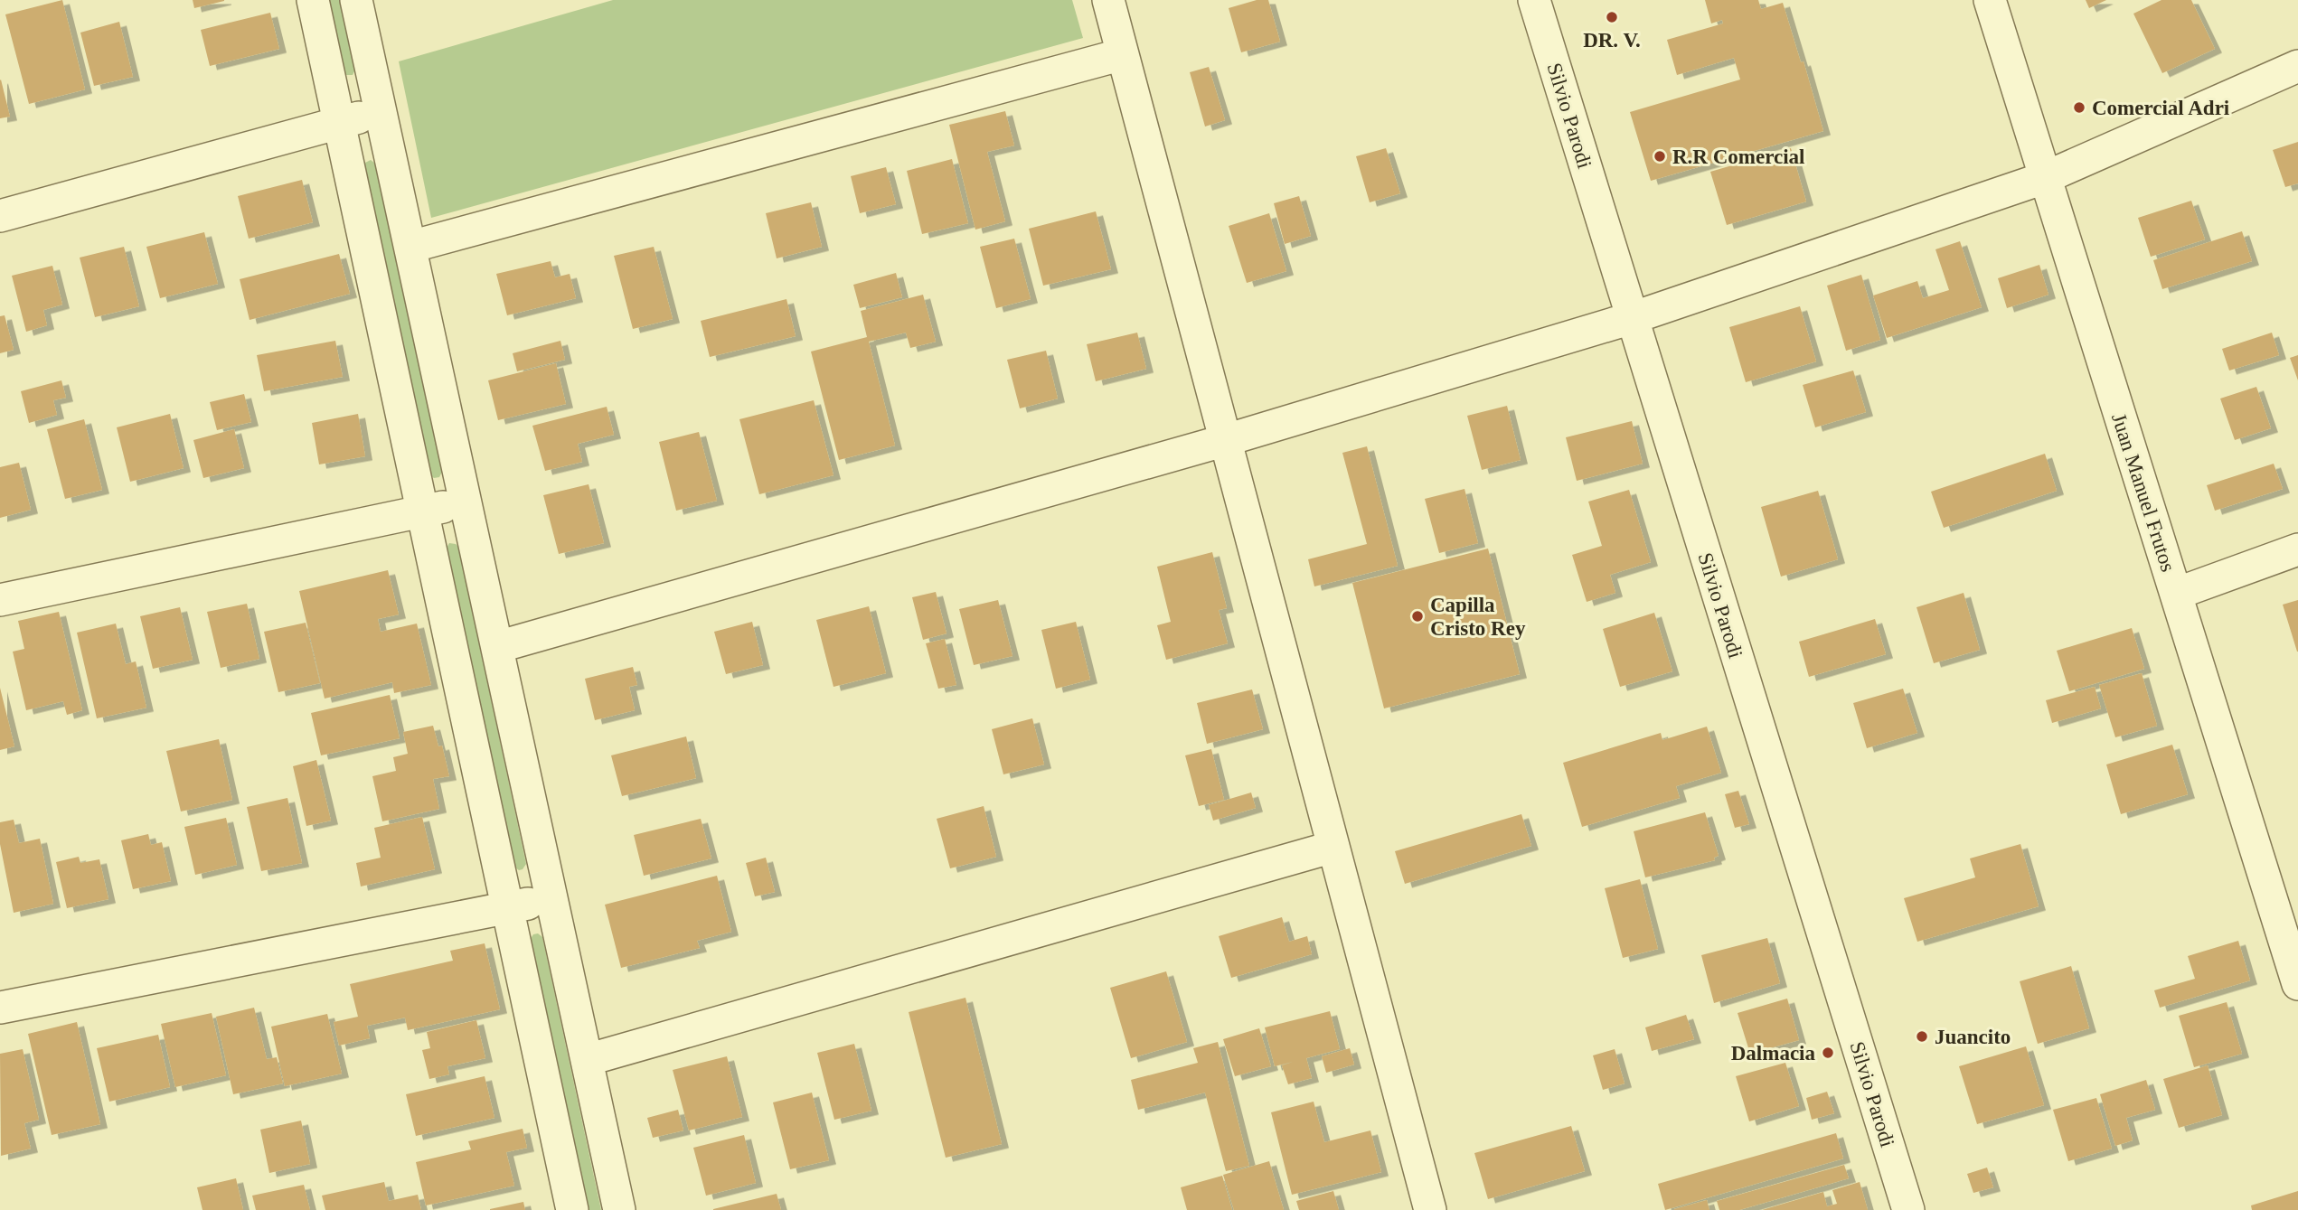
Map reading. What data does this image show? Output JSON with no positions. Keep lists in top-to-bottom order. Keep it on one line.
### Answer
{"streets":{"street":["Silvio Parodi","Juan Manuel Frutos"]},"places":["DR. V.","Comercial Adri","R.R Comercial","Capilla Cristo Rey","Juancito","Dalmacia"]}
